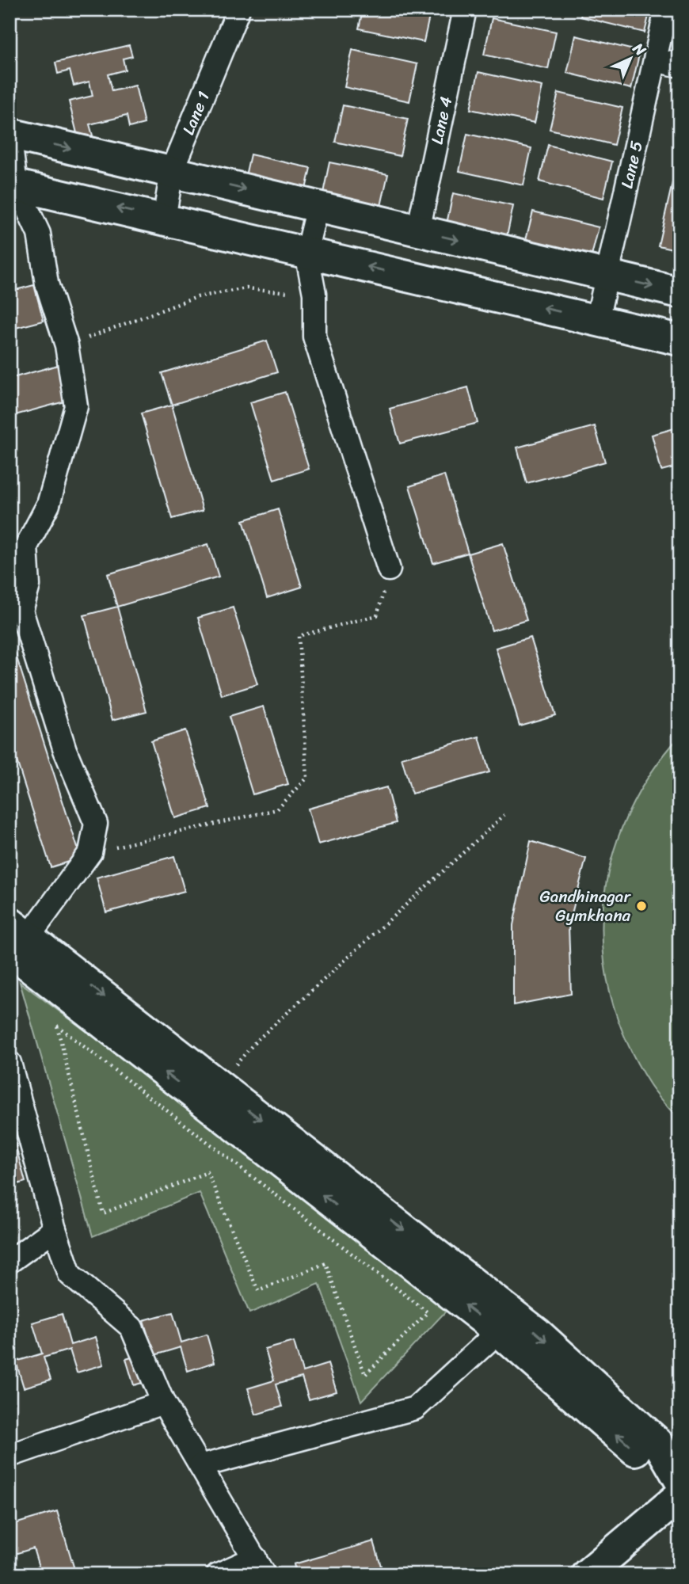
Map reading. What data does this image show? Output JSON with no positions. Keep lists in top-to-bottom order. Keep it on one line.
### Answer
{"streets":{"street":["Lane 1","Lane 4","Lane 5"]},"places":["Gandhinagar Gymkhana"],"north":"top right"}
